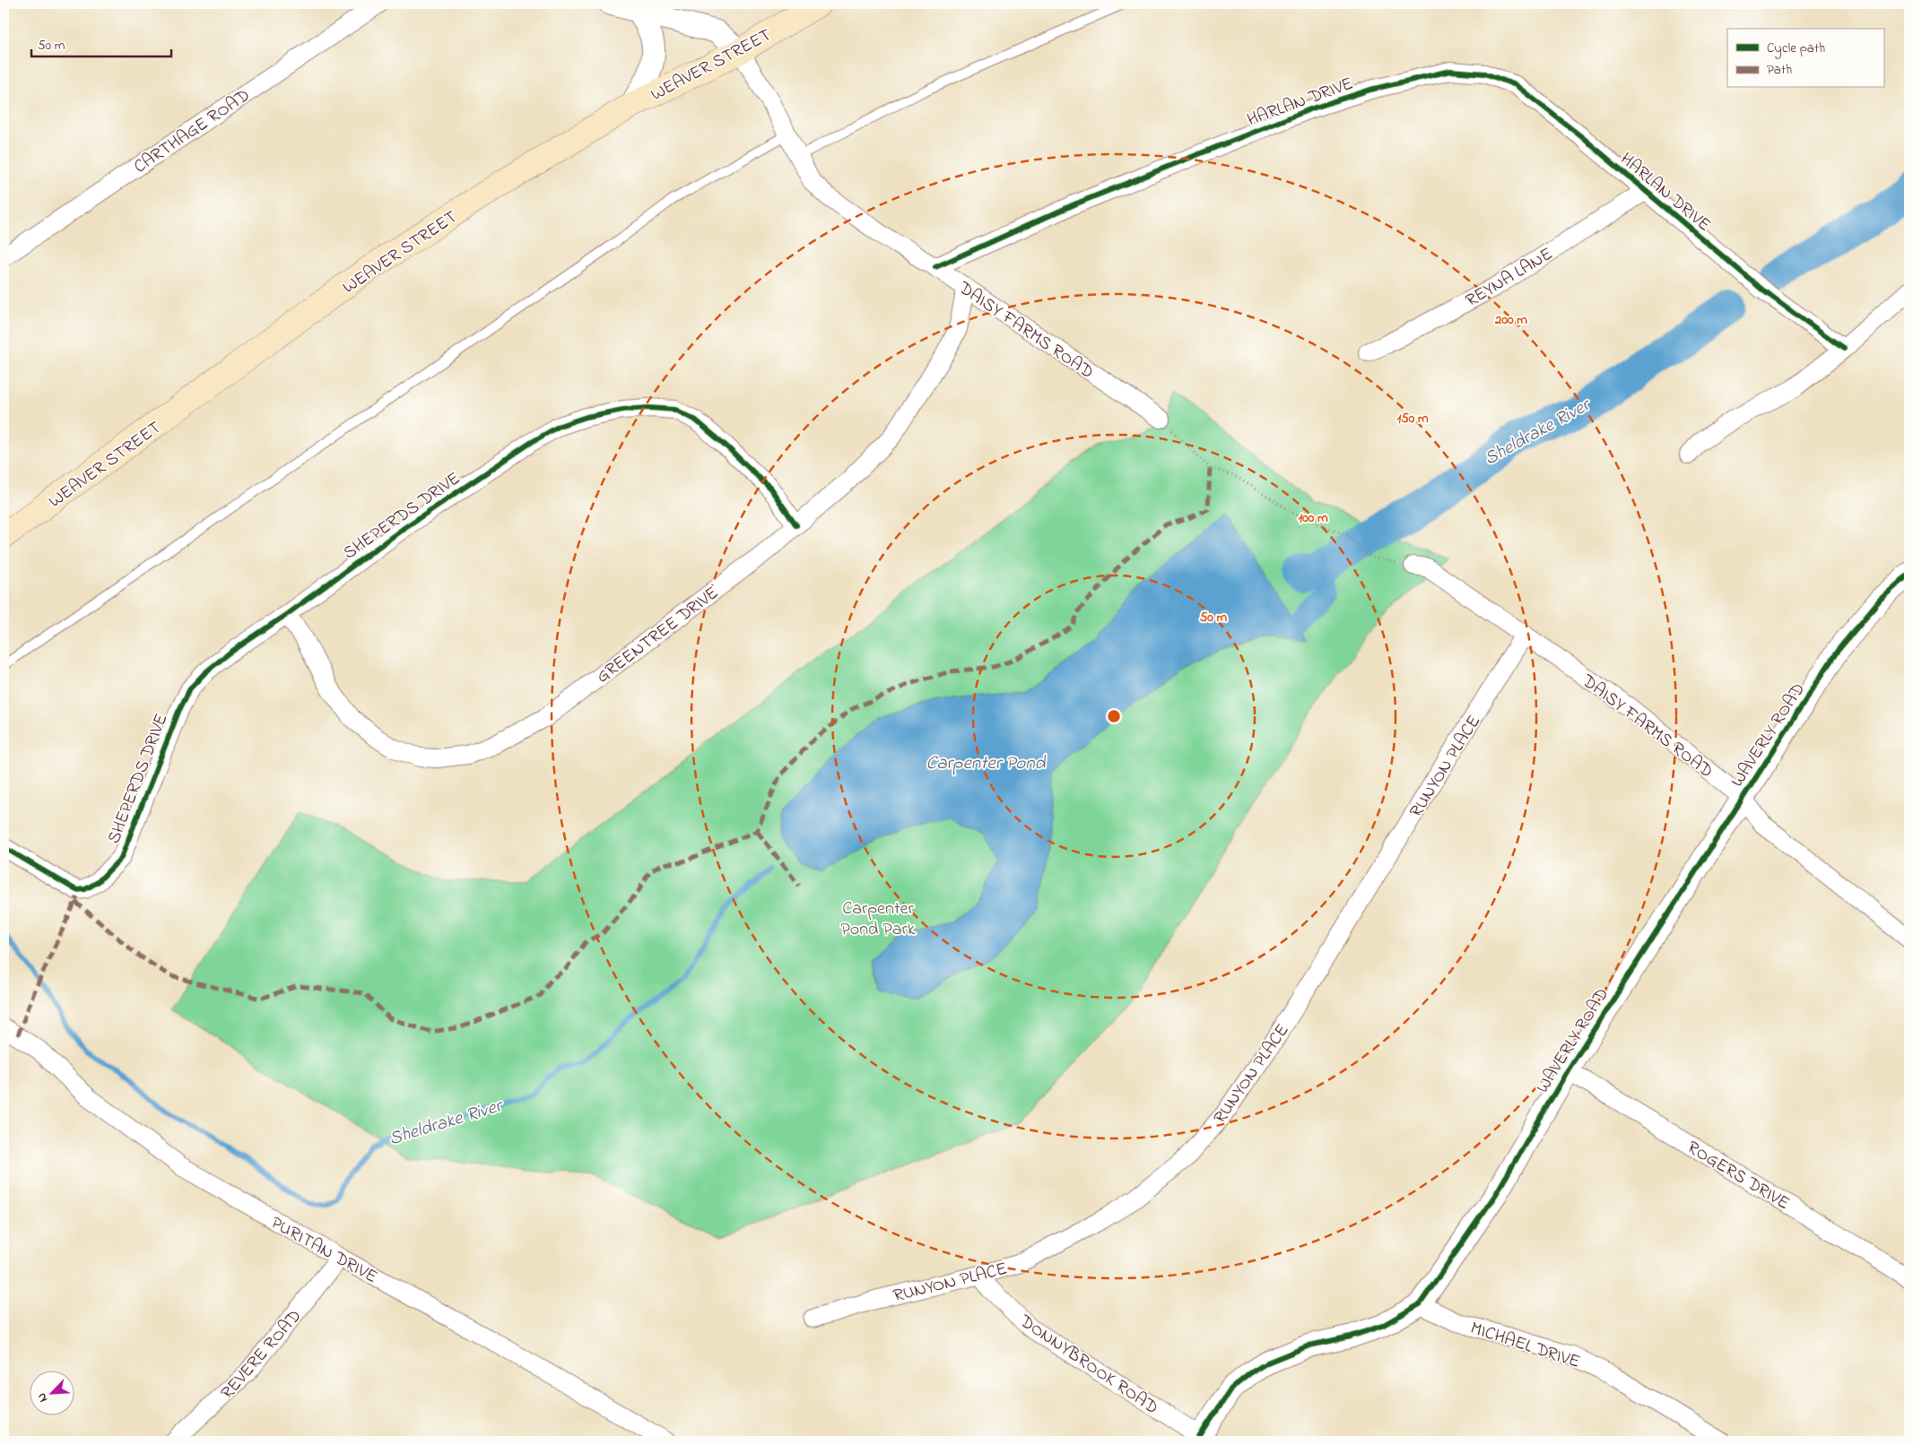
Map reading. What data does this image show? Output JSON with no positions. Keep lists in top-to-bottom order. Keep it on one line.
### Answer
{"streets":{"main road":["WEAVER STREET"],"street":["HARLAN DRIVE","CARTHAGE ROAD","REYNA LANE","DAISY FARMS ROAD","SHEPERDS DRIVE","GREENTREE DRIVE","WAVERLY ROAD","RUNYON PLACE","ROGERS DRIVE","PURITAN DRIVE","MICHAEL DRIVE","REVERE ROAD","DONNYBROOK ROAD"]},"crossings":[["WEAVER STREET","DAISY FARMS ROAD"],["HARLAN DRIVE","REYNA LANE"],["HARLAN DRIVE","DAISY FARMS ROAD"],["DAISY FARMS ROAD","GREENTREE DRIVE"],["DAISY FARMS ROAD","WAVERLY ROAD"],["DAISY FARMS ROAD","RUNYON PLACE"],["SHEPERDS DRIVE","GREENTREE DRIVE"],["WAVERLY ROAD","ROGERS DRIVE"],["WAVERLY ROAD","MICHAEL DRIVE"],["WAVERLY ROAD","DONNYBROOK ROAD"],["RUNYON PLACE","DONNYBROOK ROAD"],["PURITAN DRIVE","REVERE ROAD"]],"water":["Sheldrake River","Carpenter Pond"],"parks":["Carpenter Pond Park"],"legend":["Cycle path","Path"],"scale_bar":"50 m","north":"bottom left","rings":["200 m","150 m","100 m","50 m"]}
